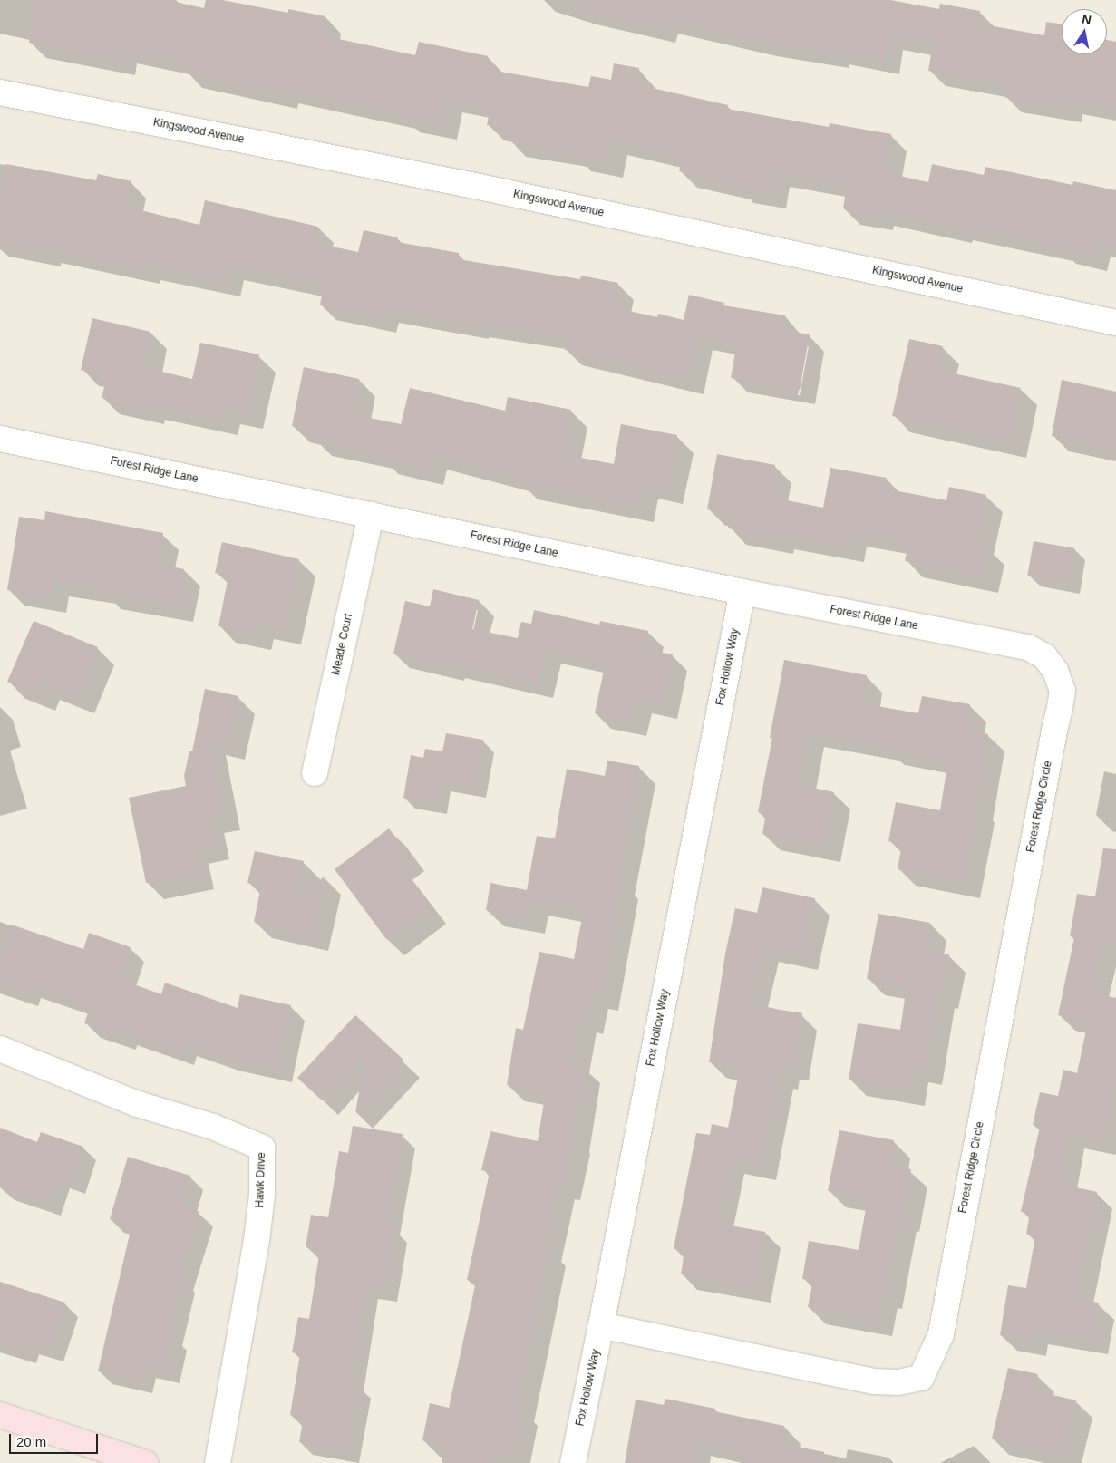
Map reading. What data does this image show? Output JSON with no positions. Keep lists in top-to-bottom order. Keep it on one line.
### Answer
{"streets":{"street":["Kingswood Avenue","Forest Ridge Lane","Meade Court","Fox Hollow Way","Forest Ridge Circle","Hawk Drive"]},"crossings":[["Forest Ridge Lane","Meade Court"],["Forest Ridge Lane","Fox Hollow Way"],["Forest Ridge Lane","Forest Ridge Circle"],["Fox Hollow Way","Forest Ridge Circle"]],"scale_bar":"20 m","north":"top"}
